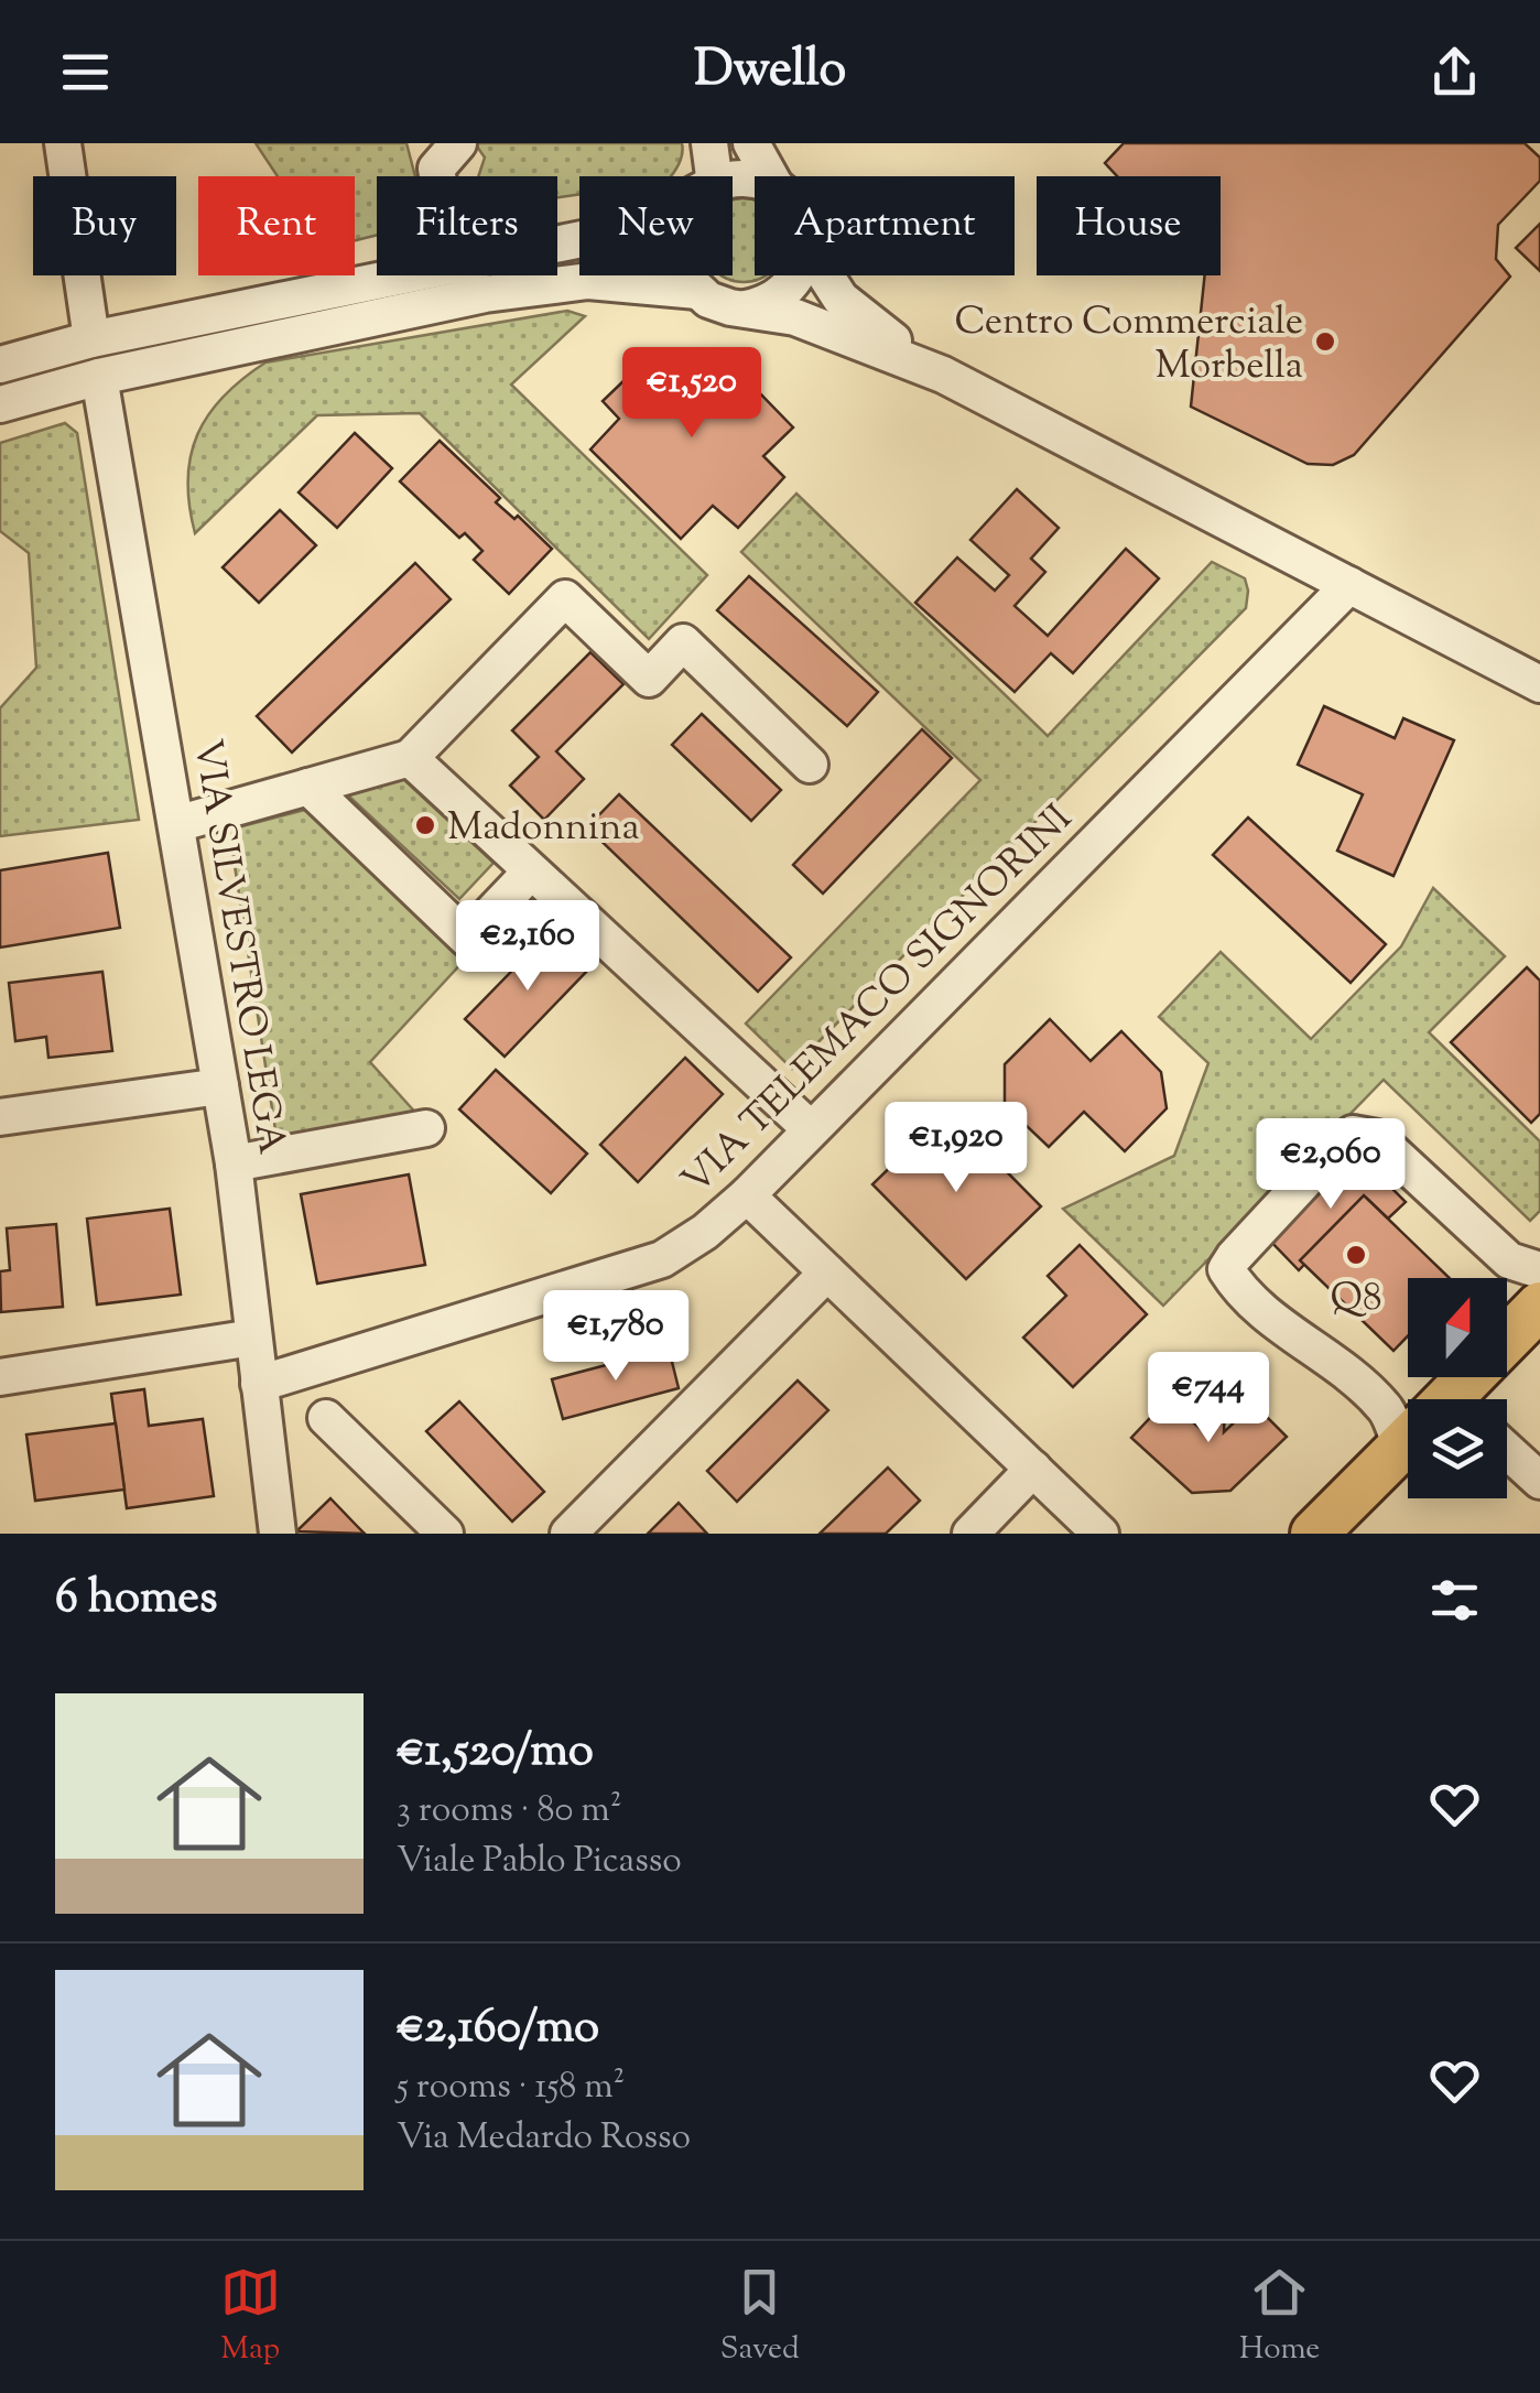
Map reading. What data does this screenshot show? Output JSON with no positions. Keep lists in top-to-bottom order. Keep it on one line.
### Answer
{"streets":{"street":["VIA SILVESTRO LEGA","VIA TELEMACO SIGNORINI"]},"crossings":[["VIA SILVESTRO LEGA","VIA TELEMACO SIGNORINI"]],"places":["Centro Commerciale Morbella","Madonnina","Q8"],"north":"top","page":{"header":"Dwello","chip":["Buy","Rent","Filters","New","Apartment","House"],"price":["€1,520","€2,160","€1,920","€2,060","€1,780","€744"],"heading":"6 homes","list":[{"name":"€1,520/mo","note":"3 rooms · 80 m² · Viale Pablo Picasso"},{"name":"€2,160/mo","note":"5 rooms · 158 m² · Via Medardo Rosso"}],"tabs":["Map","Saved","Home"]}}
